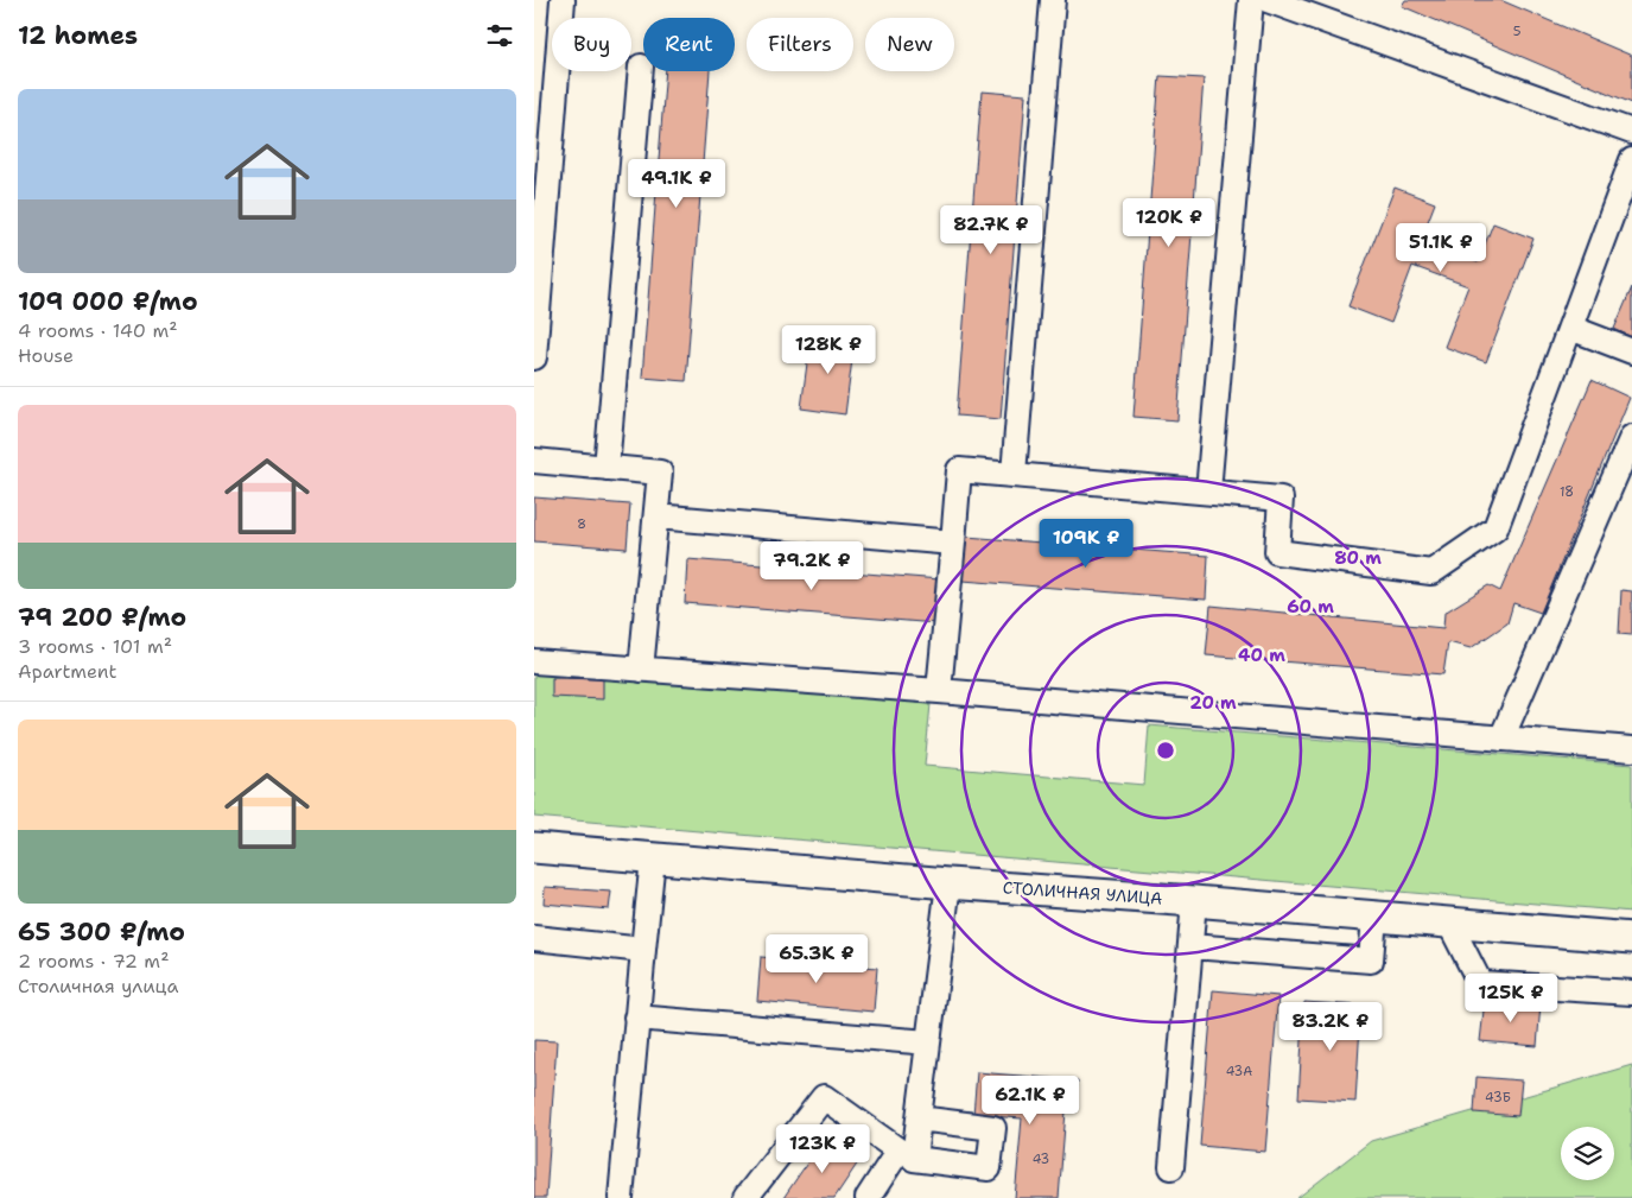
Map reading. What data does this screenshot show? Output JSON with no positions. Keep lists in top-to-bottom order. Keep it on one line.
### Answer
{"streets":{"main road":["СТОЛИЧНАЯ УЛИЦА"]},"house_numbers":["5","18","8","43А","43Б","43"],"page":{"heading":"12 homes","chip":["Buy","Rent","Filters","New"],"list":[{"name":"109 000 ₽/mo","note":"4 rooms · 140 m² · House"},{"name":"79 200 ₽/mo","note":"3 rooms · 101 m² · Apartment"},{"name":"65 300 ₽/mo","note":"2 rooms · 72 m² · Столичная улица"}],"price":["49.1K ₽","120K ₽","82.7K ₽","51.1K ₽","128K ₽","109K ₽","79.2K ₽","65.3K ₽","125K ₽","83.2K ₽","62.1K ₽","123K ₽"]},"rings":["80 m","60 m","40 m","20 m"]}
